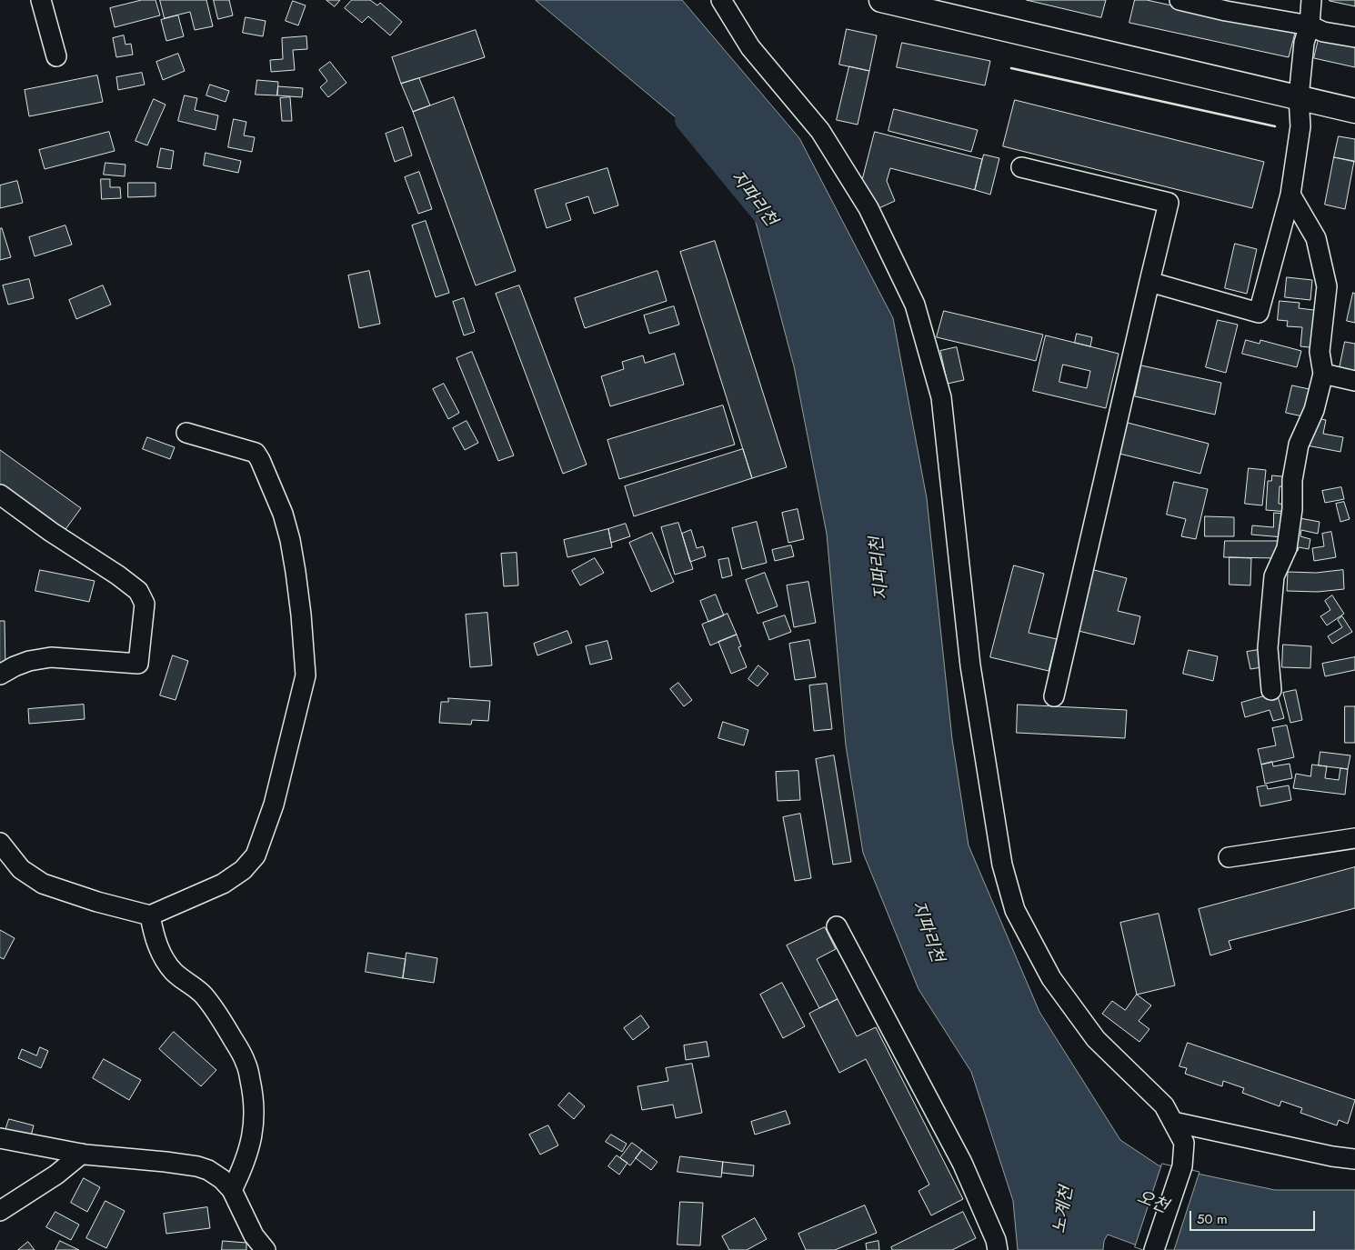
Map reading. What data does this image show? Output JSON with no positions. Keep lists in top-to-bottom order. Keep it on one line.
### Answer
{"water":["지파리천","오천","노계천"],"scale_bar":"50 m"}
